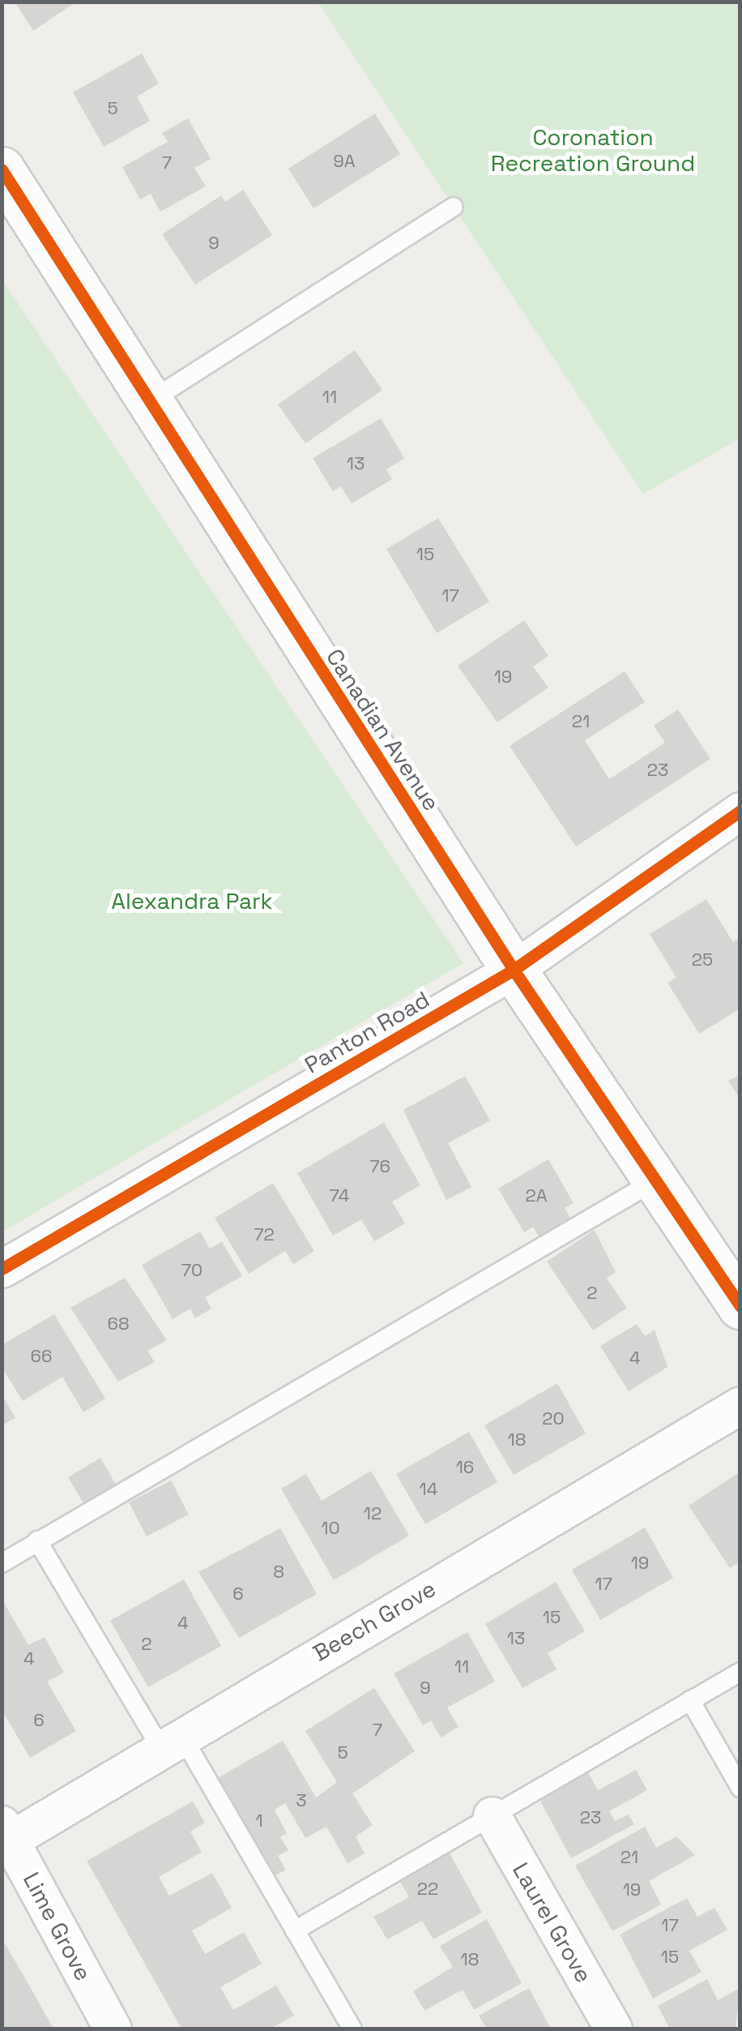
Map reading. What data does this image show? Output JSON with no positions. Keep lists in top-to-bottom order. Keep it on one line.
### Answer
{"streets":{"street":["Canadian Avenue","Panton Road","Beech Grove","Laurel Grove","Lime Grove"]},"crossings":[["Canadian Avenue","Panton Road"],["Beech Grove","Lime Grove"]],"parks":["Coronation Recreation Ground","Alexandra Park"],"house_numbers":["5","9A","7","9","11","13","15","17","19","21","23","25","76","74","2A","72","70","2","68","66","4","20","18","16","14","12","10","19","8","17","6","15","4","13","2","4","11","9","6","7","5","3","23","1","21","22","19","17","15","18"]}
